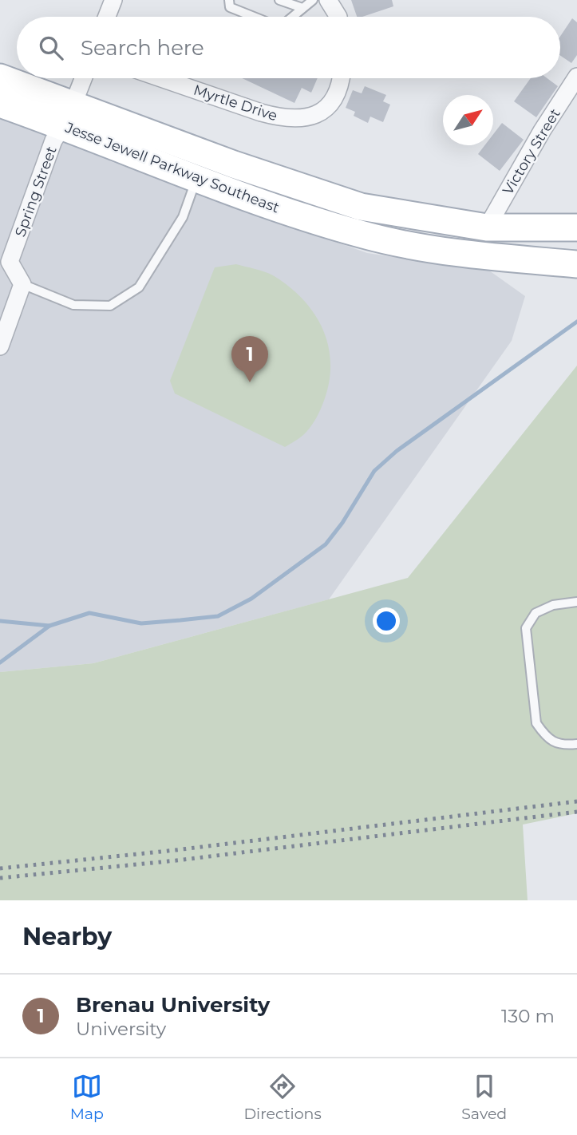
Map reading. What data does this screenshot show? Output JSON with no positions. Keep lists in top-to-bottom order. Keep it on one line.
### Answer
{"streets":{"main road":["Jesse Jewell Parkway Southeast"],"street":["Myrtle Drive","Victory Street","Spring Street"]},"crossings":[["Victory Street","Jesse Jewell Parkway Southeast"],["Jesse Jewell Parkway Southeast","Spring Street"]],"north":"top right","page":{"search":"Search here","pins":"1","heading":"Nearby","list":[{"mark":"1","name":"Brenau University","note":"University","value":"130 m"}],"nav":["Map","Directions","Saved"]}}
